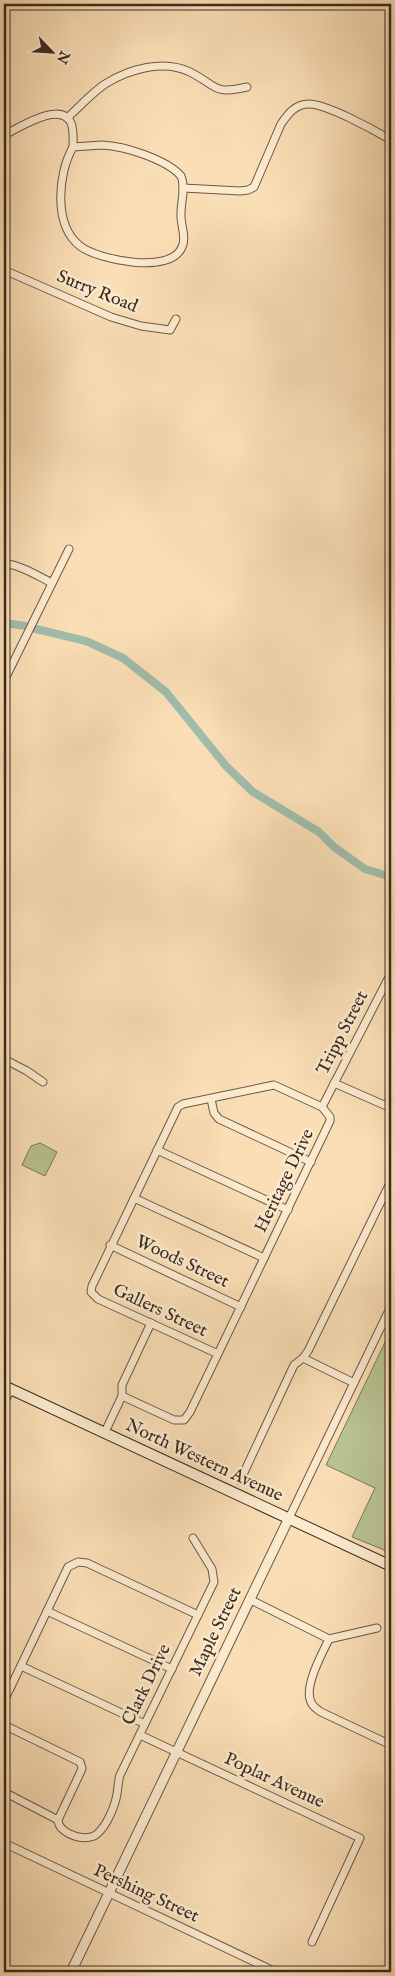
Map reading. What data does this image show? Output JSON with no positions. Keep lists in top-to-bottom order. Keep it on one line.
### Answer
{"streets":{"main road":["North Western Avenue"],"street":["Surry Road","Tripp Street","Heritage Drive","Woods Street","Gallers Street","Maple Street","Clark Drive","Poplar Avenue","Pershing Street"]},"crossings":[["Tripp Street","Heritage Drive"],["Heritage Drive","Woods Street"],["Heritage Drive","Gallers Street"],["North Western Avenue","Maple Street"],["Maple Street","Poplar Avenue"],["Maple Street","Pershing Street"],["Clark Drive","Poplar Avenue"]],"north":"bottom right"}
